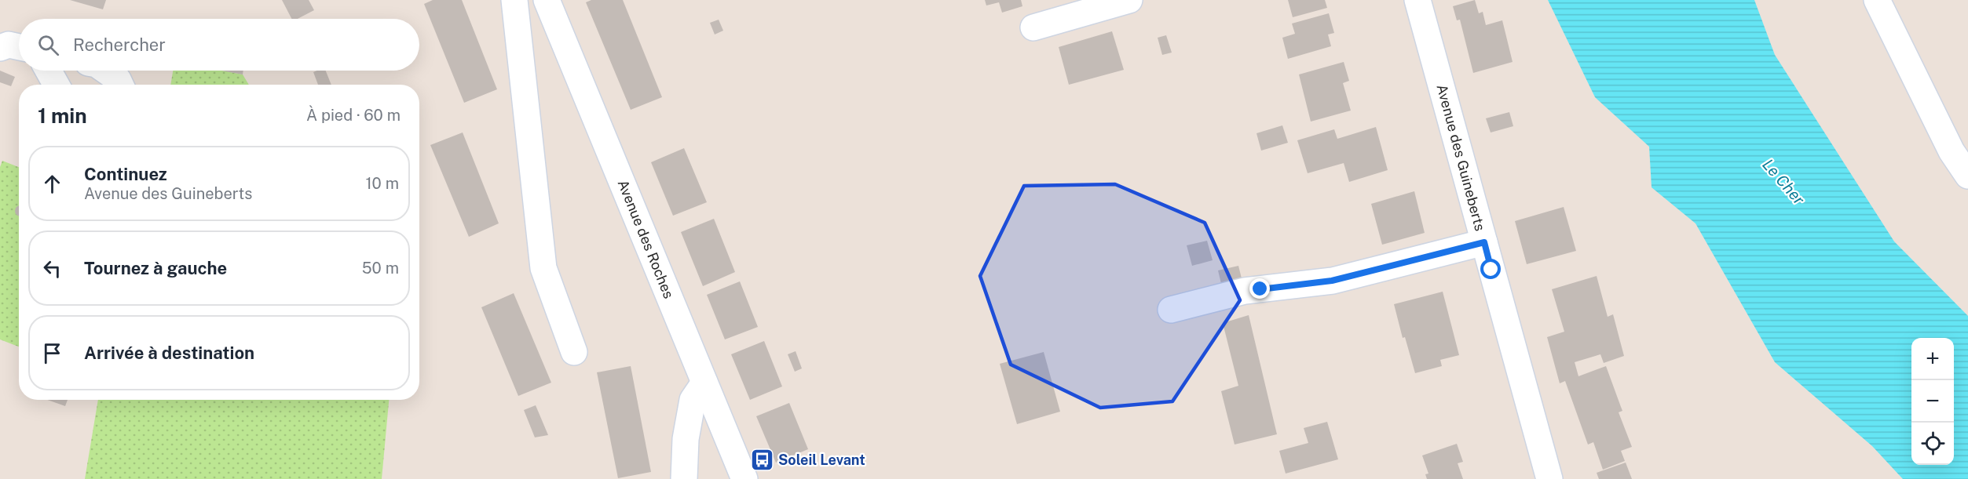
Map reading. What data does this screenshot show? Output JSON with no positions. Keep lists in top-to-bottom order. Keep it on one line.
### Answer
{"streets":{"street":["Avenue des Guineberts","Avenue des Roches"]},"water":["Le Cher"],"places":{"bus stop":["Soleil Levant"]},"page":{"search":"Rechercher","heading":["1 min","À pied · 60 m"],"list":[["Continuez","Avenue des Guineberts","10 m"],["Tournez à gauche","50 m"],"Arrivée à destination"],"map_buttons":["+","−"]}}
